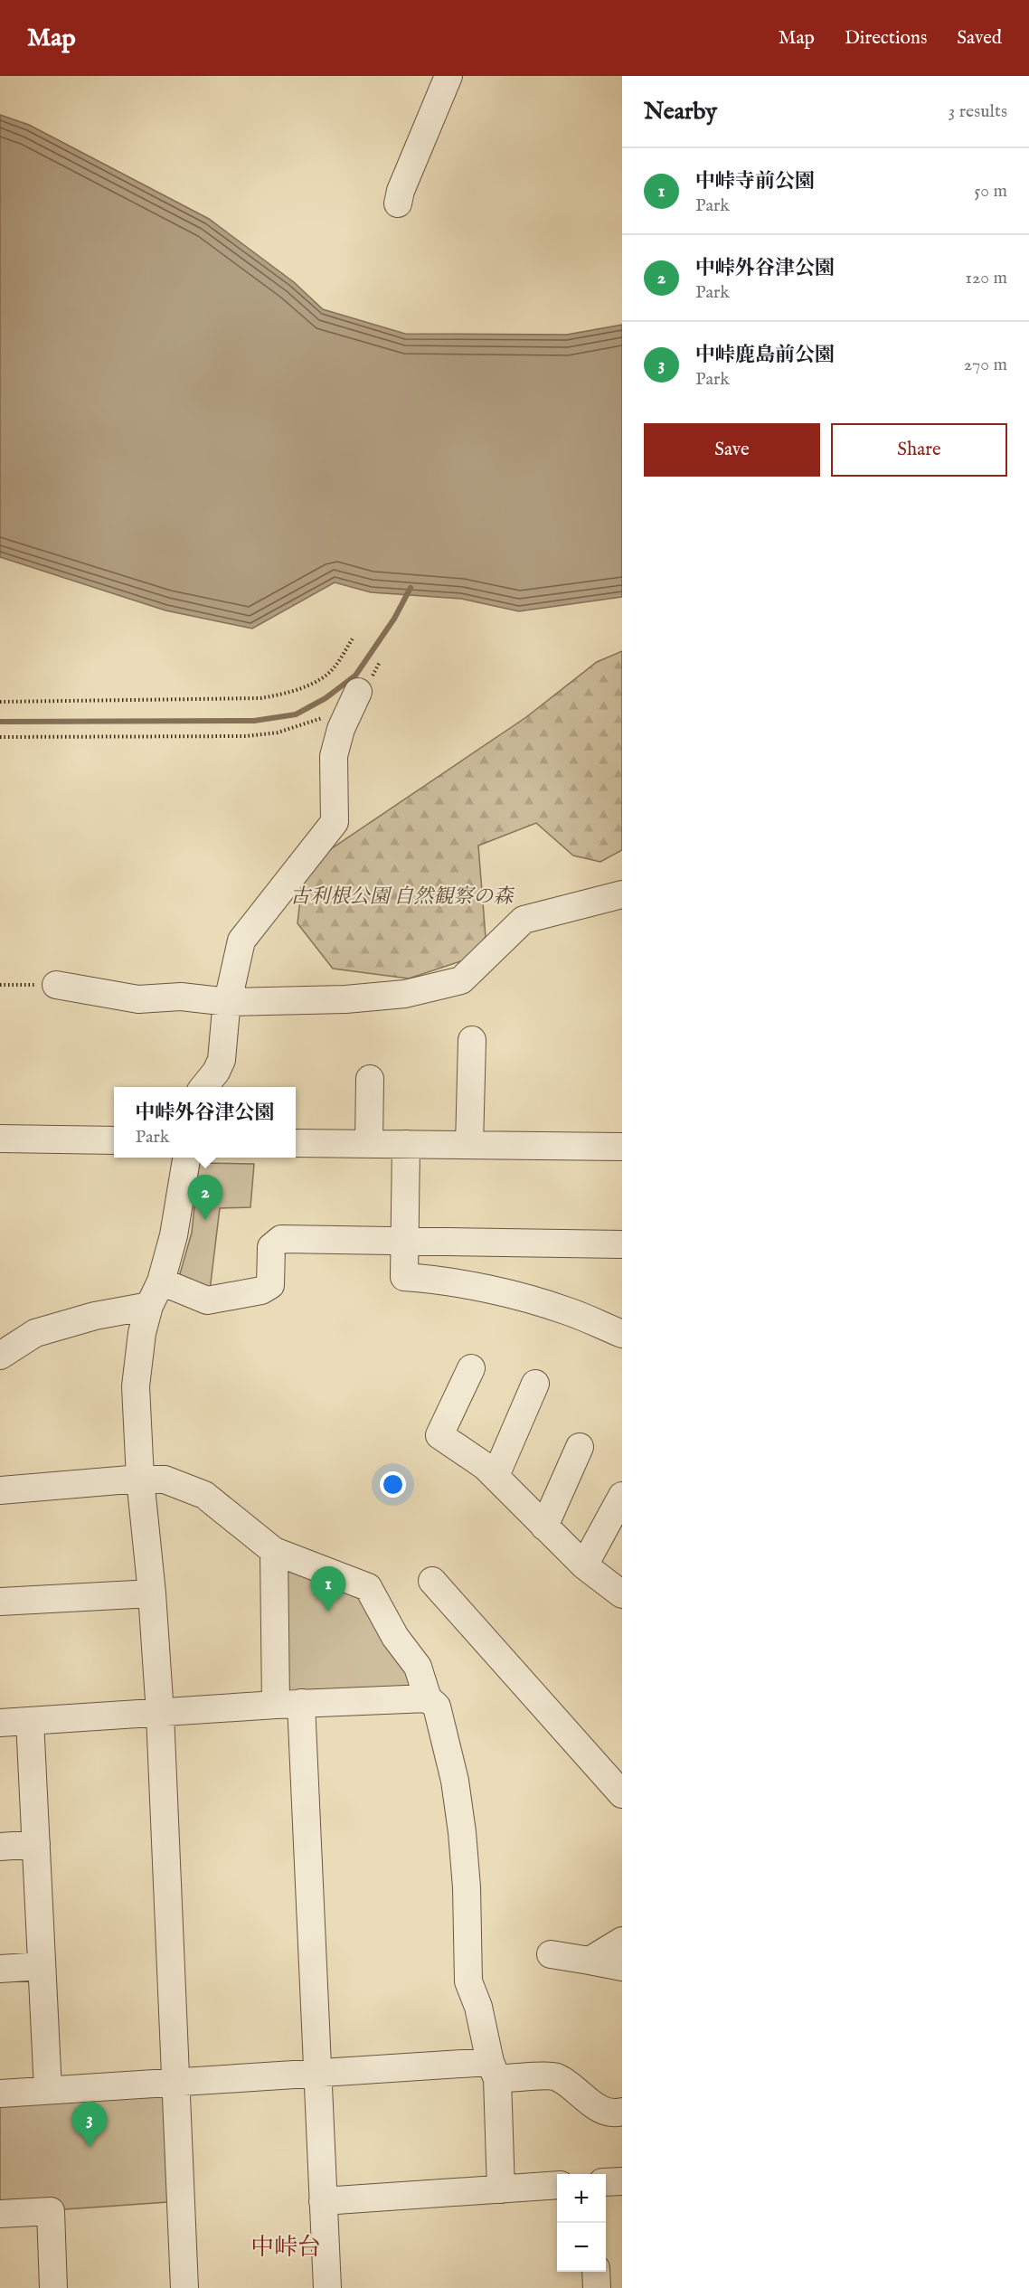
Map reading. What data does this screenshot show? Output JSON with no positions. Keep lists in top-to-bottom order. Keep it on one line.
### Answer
{"districts":["中峠台"],"parks":["古利根公園 自然観察の森"],"page":{"header":"Map","nav":["Map","Directions","Saved"],"heading":["Nearby","3 results"],"list":[{"mark":"1","name":"中峠寺前公園","note":"Park","value":"50 m"},{"mark":"2","name":"中峠外谷津公園","note":"Park","value":"120 m"},{"mark":"3","name":"中峠鹿島前公園","note":"Park","value":"270 m"}],"buttons":["Save","Share"],"popup":["中峠外谷津公園","Park"],"pins":["2","1","3"],"map_buttons":["+","−"]}}
